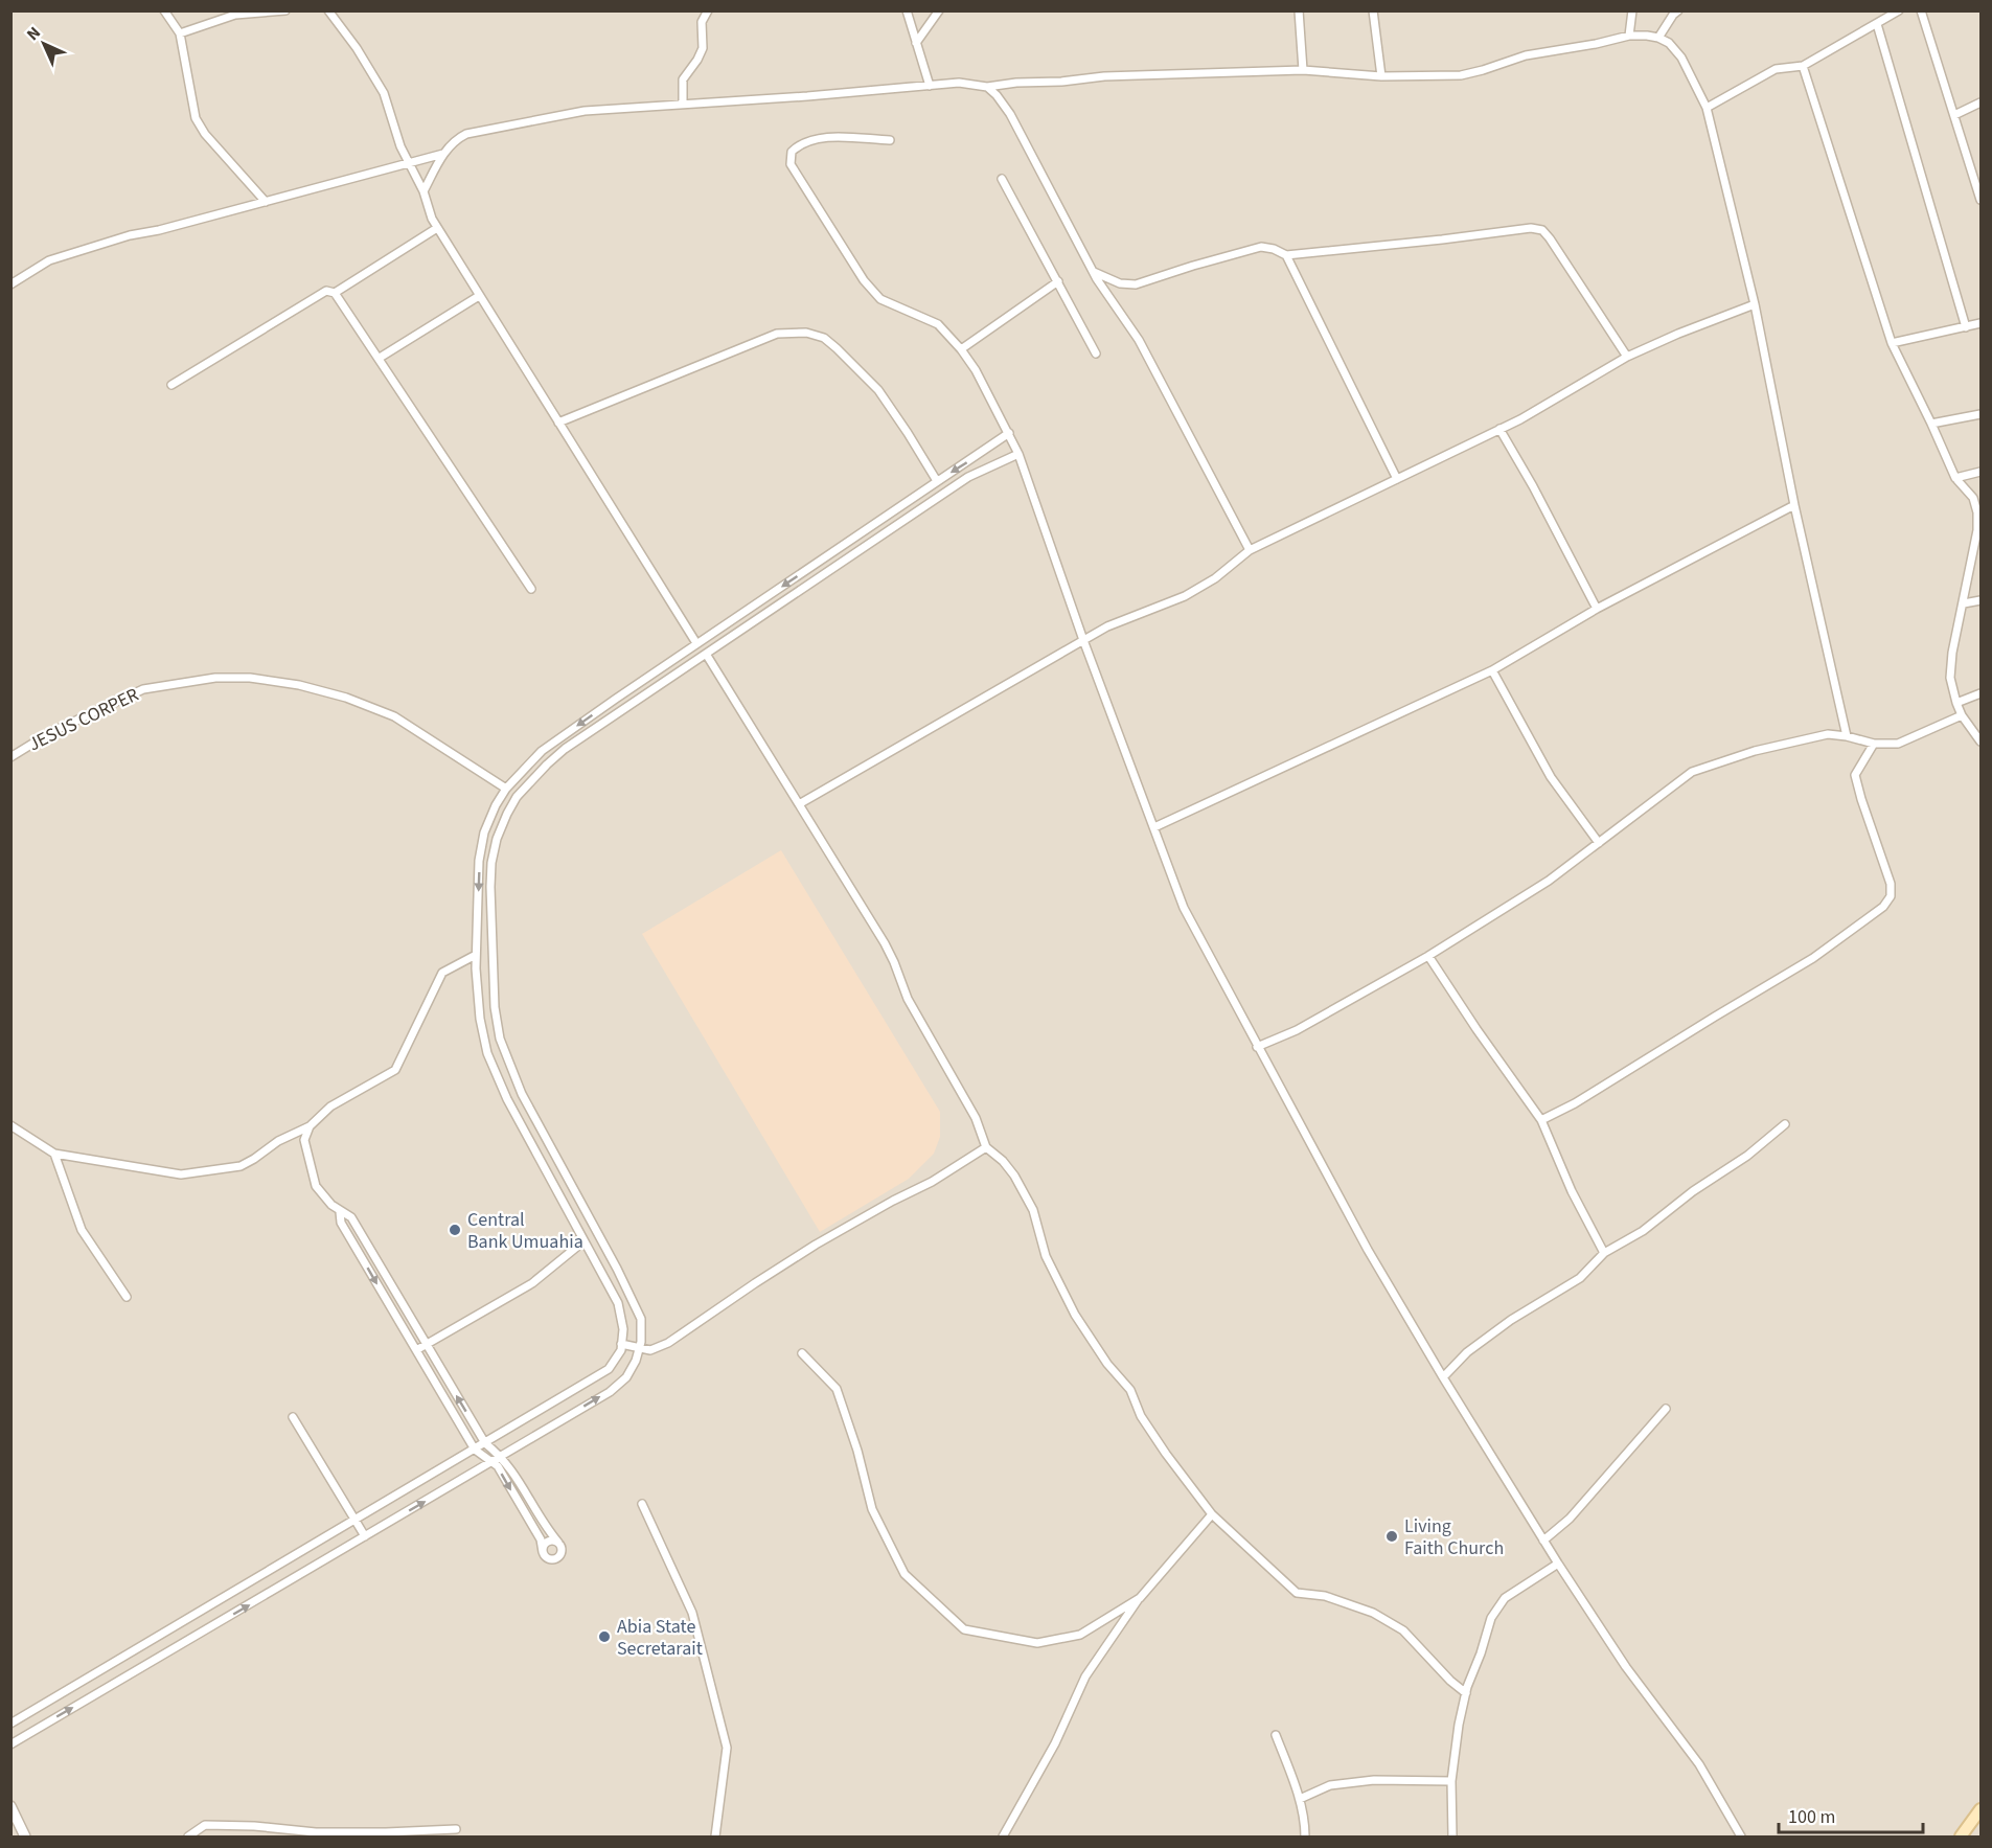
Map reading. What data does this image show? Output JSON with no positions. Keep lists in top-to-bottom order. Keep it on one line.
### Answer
{"streets":{"street":["JESUS CORPER"]},"places":["Central Bank Umuahia","Living Faith Church","Abia State Secretarait"],"scale_bar":"100 m","north":"top left"}
